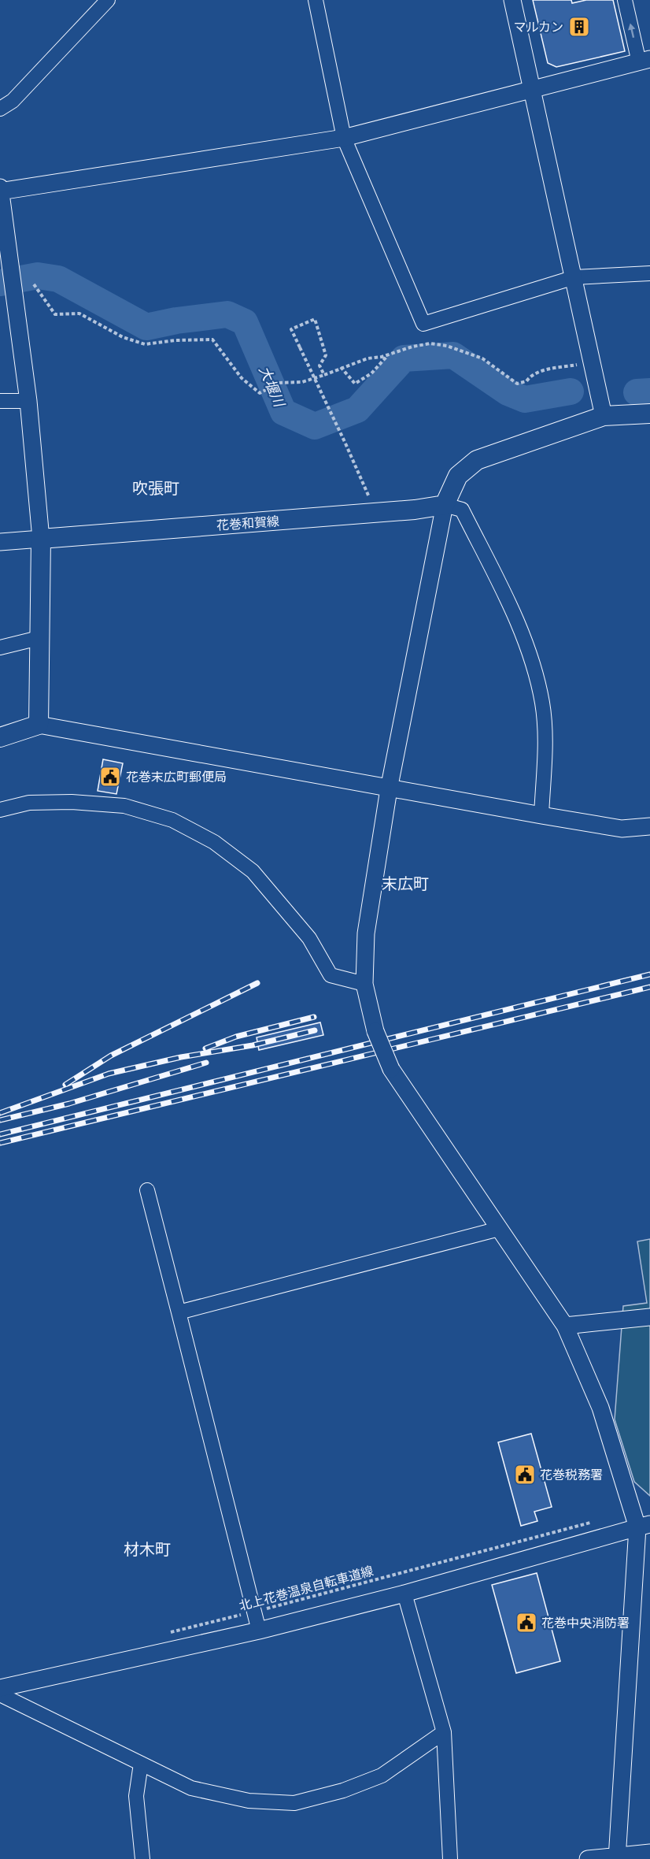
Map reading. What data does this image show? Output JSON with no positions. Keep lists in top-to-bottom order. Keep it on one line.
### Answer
{"streets":{"main road":["花巻和賀線"],"path":["北上花巻温泉自転車道線"]},"districts":["吹張町","末広町","材木町"],"water":["大堰川"],"places":{"building":["マルカン"],"public building":["花巻末広町郵便局","花巻税務署","花巻中央消防署"]}}
